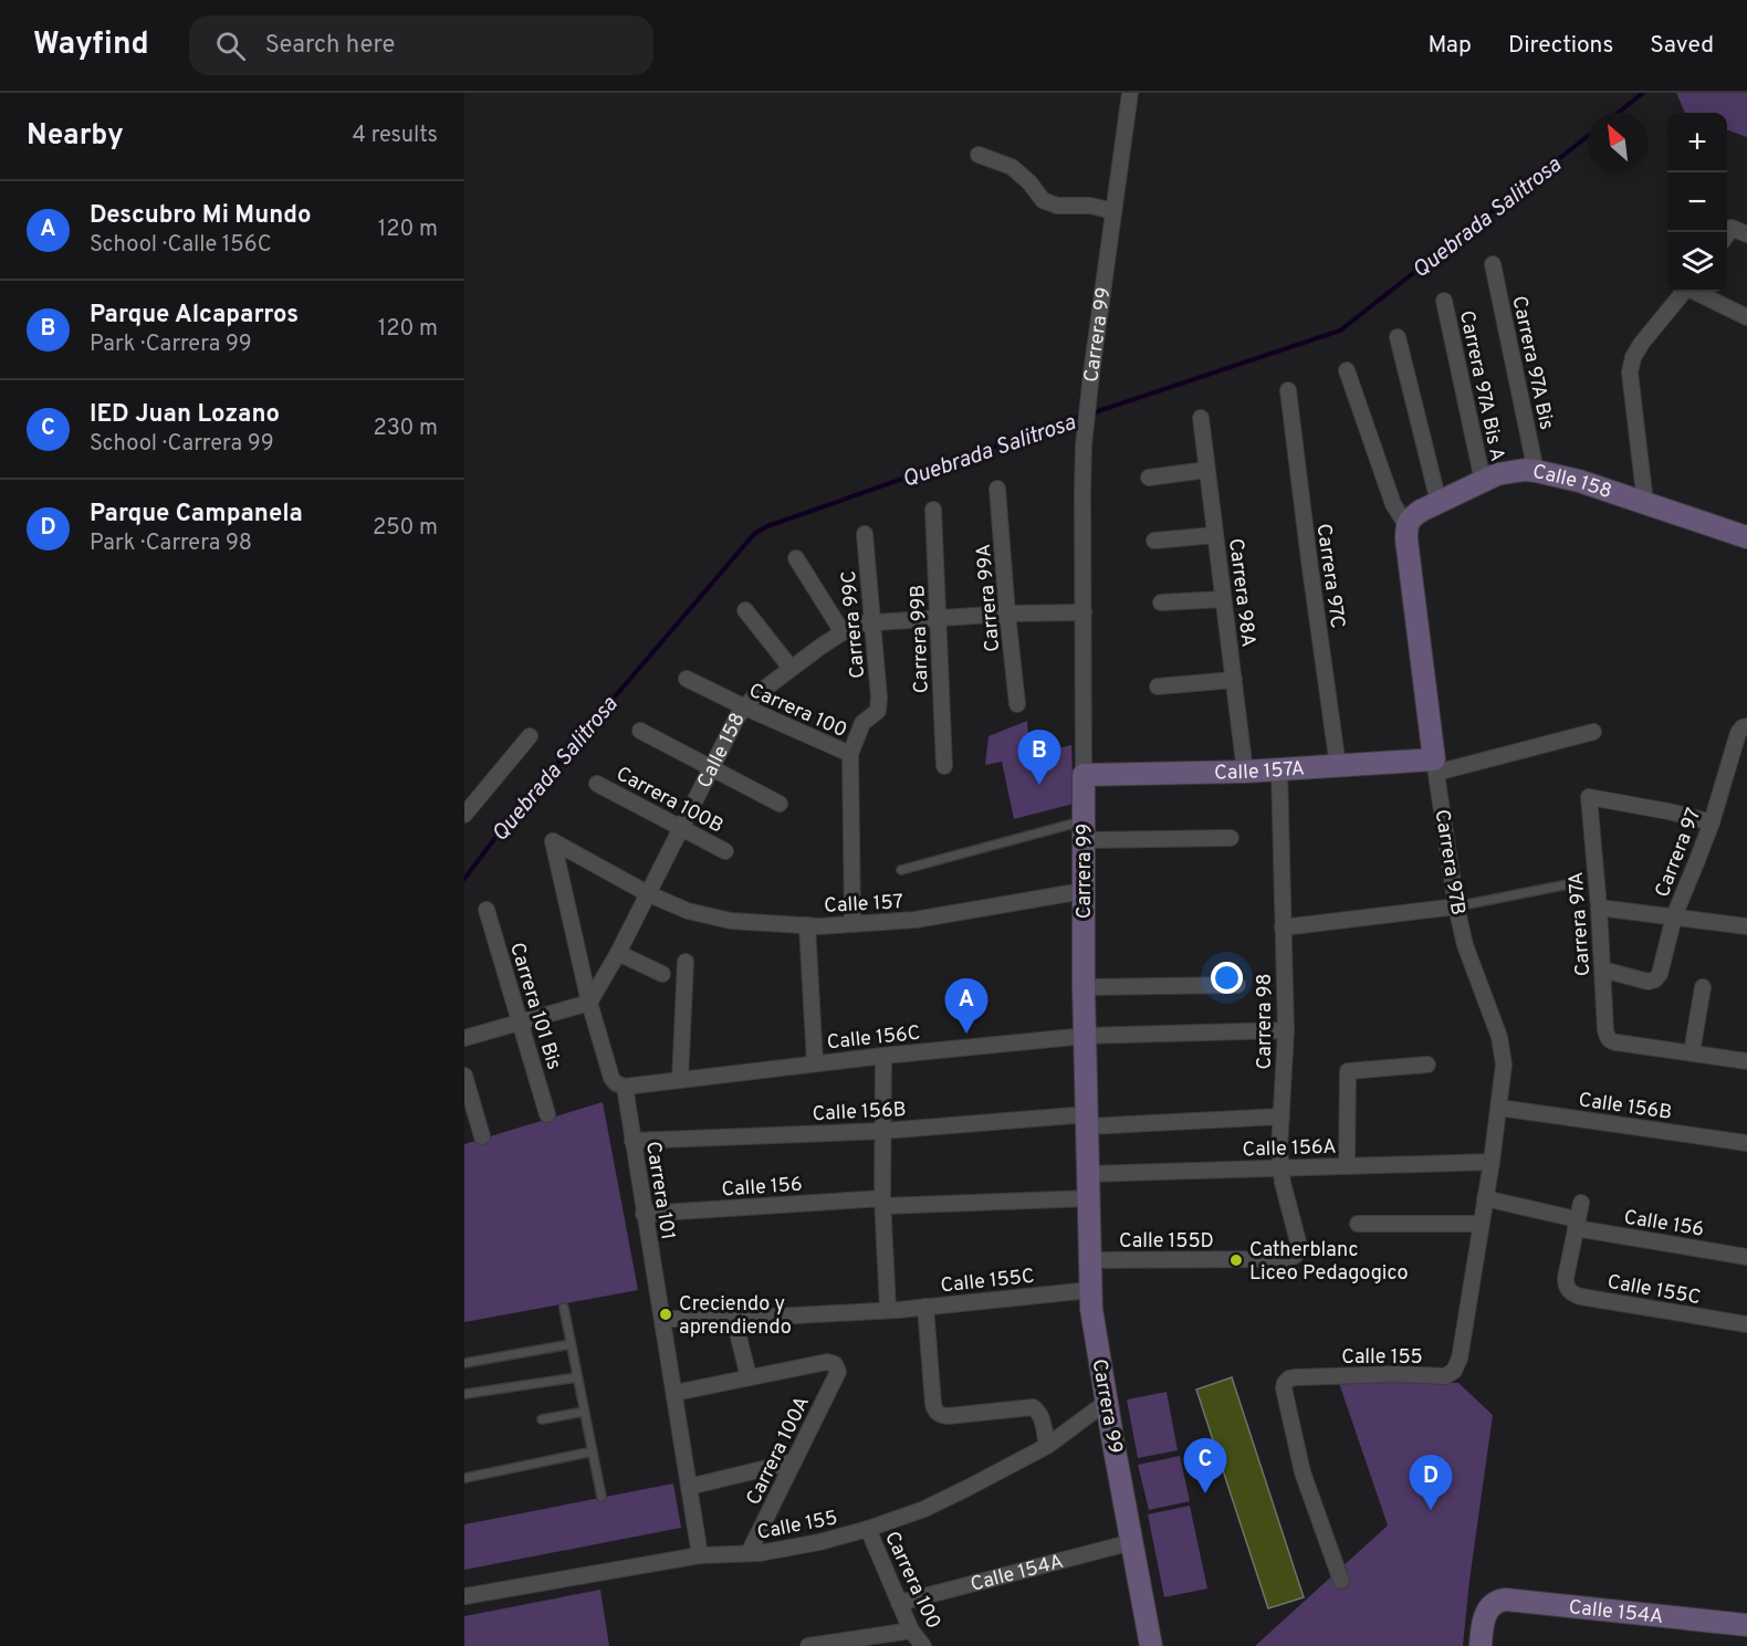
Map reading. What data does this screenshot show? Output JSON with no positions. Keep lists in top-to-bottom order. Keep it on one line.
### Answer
{"streets":{"street":["Carrera 99","Carrera 97A Bis","Carrera 97A Bis A","Calle 158","Carrera 97C","Carrera 98A","Carrera 99A","Carrera 99C","Carrera 99B","Carrera 100","Calle 157A","Carrera 100B","Carrera 97","Carrera 97B","Calle 157","Carrera 97A","Carrera 101 Bis","Carrera 98","Calle 156C","Calle 156B","Calle 156A","Calle 156","Carrera 101","Calle 155D","Calle 155C","Calle 155","Carrera 100A","Calle 154A"]},"crossings":[["Carrera 99","Calle 158"],["Carrera 99","Calle 157A"],["Carrera 99","Calle 157"],["Carrera 99","Calle 156C"],["Carrera 99","Calle 156B"],["Carrera 99","Calle 156A"],["Carrera 99","Calle 156"],["Carrera 99","Calle 155D"],["Carrera 99","Calle 155C"],["Carrera 99","Calle 155"],["Carrera 99","Calle 154A"],["Carrera 97A Bis","Calle 158"],["Carrera 97A Bis A","Calle 158"],["Calle 158","Carrera 99A"],["Calle 158","Carrera 99C"],["Calle 158","Carrera 99B"],["Calle 158","Carrera 100"],["Calle 158","Carrera 100B"],["Calle 158","Carrera 97B"],["Calle 158","Calle 157"],["Calle 158","Carrera 101"],["Carrera 97C","Calle 157A"],["Carrera 98A","Calle 157A"],["Carrera 99C","Carrera 100"],["Carrera 100","Calle 157"],["Carrera 100","Calle 155"],["Carrera 100","Calle 154A"],["Calle 157A","Carrera 97B"],["Calle 157A","Carrera 98"],["Carrera 97","Carrera 97A"],["Carrera 97B","Calle 156B"],["Carrera 97B","Calle 156A"],["Carrera 97B","Calle 156"],["Carrera 97B","Calle 155"],["Calle 157","Carrera 101"],["Carrera 98","Calle 156C"],["Carrera 98","Calle 156B"],["Carrera 98","Calle 156A"],["Carrera 98","Calle 155D"],["Calle 156C","Carrera 101"],["Calle 156B","Carrera 101"],["Calle 156","Carrera 101"],["Calle 156","Calle 155C"],["Carrera 101","Calle 155C"],["Carrera 101","Calle 155"],["Calle 155","Carrera 100A"]],"water":["Quebrada Salitrosa"],"places":["Catherblanc Liceo Pedagogico","Creciendo y aprendiendo"],"north":"top left","page":{"header":"Wayfind","search":"Search here","nav":["Map","Directions","Saved"],"heading":["Nearby","4 results"],"map_buttons":["+","−"],"list":[{"mark":"A","name":"Descubro Mi Mundo","note":"School · Calle 156C","value":"120 m"},{"mark":"B","name":"Parque Alcaparros","note":"Park · Carrera 99","value":"120 m"},{"mark":"C","name":"IED Juan Lozano","note":"School · Carrera 99","value":"230 m"},{"mark":"D","name":"Parque Campanela","note":"Park · Carrera 98","value":"250 m"}],"pins":["B","A","C","D"]}}
